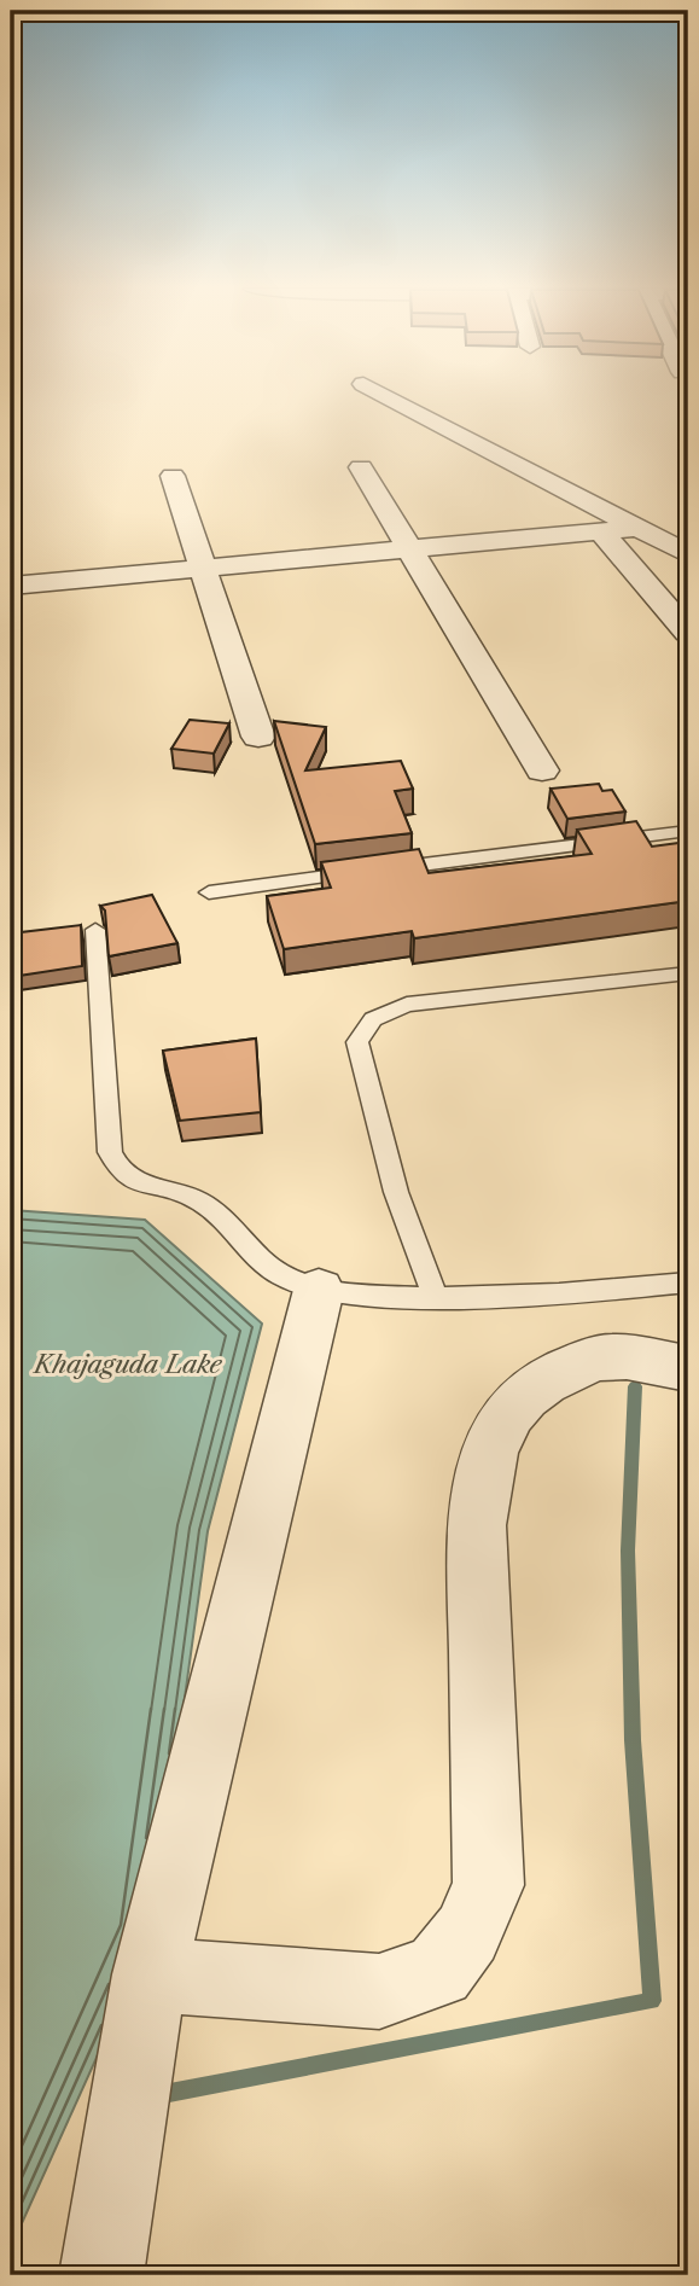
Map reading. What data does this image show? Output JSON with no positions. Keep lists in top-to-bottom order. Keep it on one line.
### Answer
{"water":["Khajaguda Lake"]}
